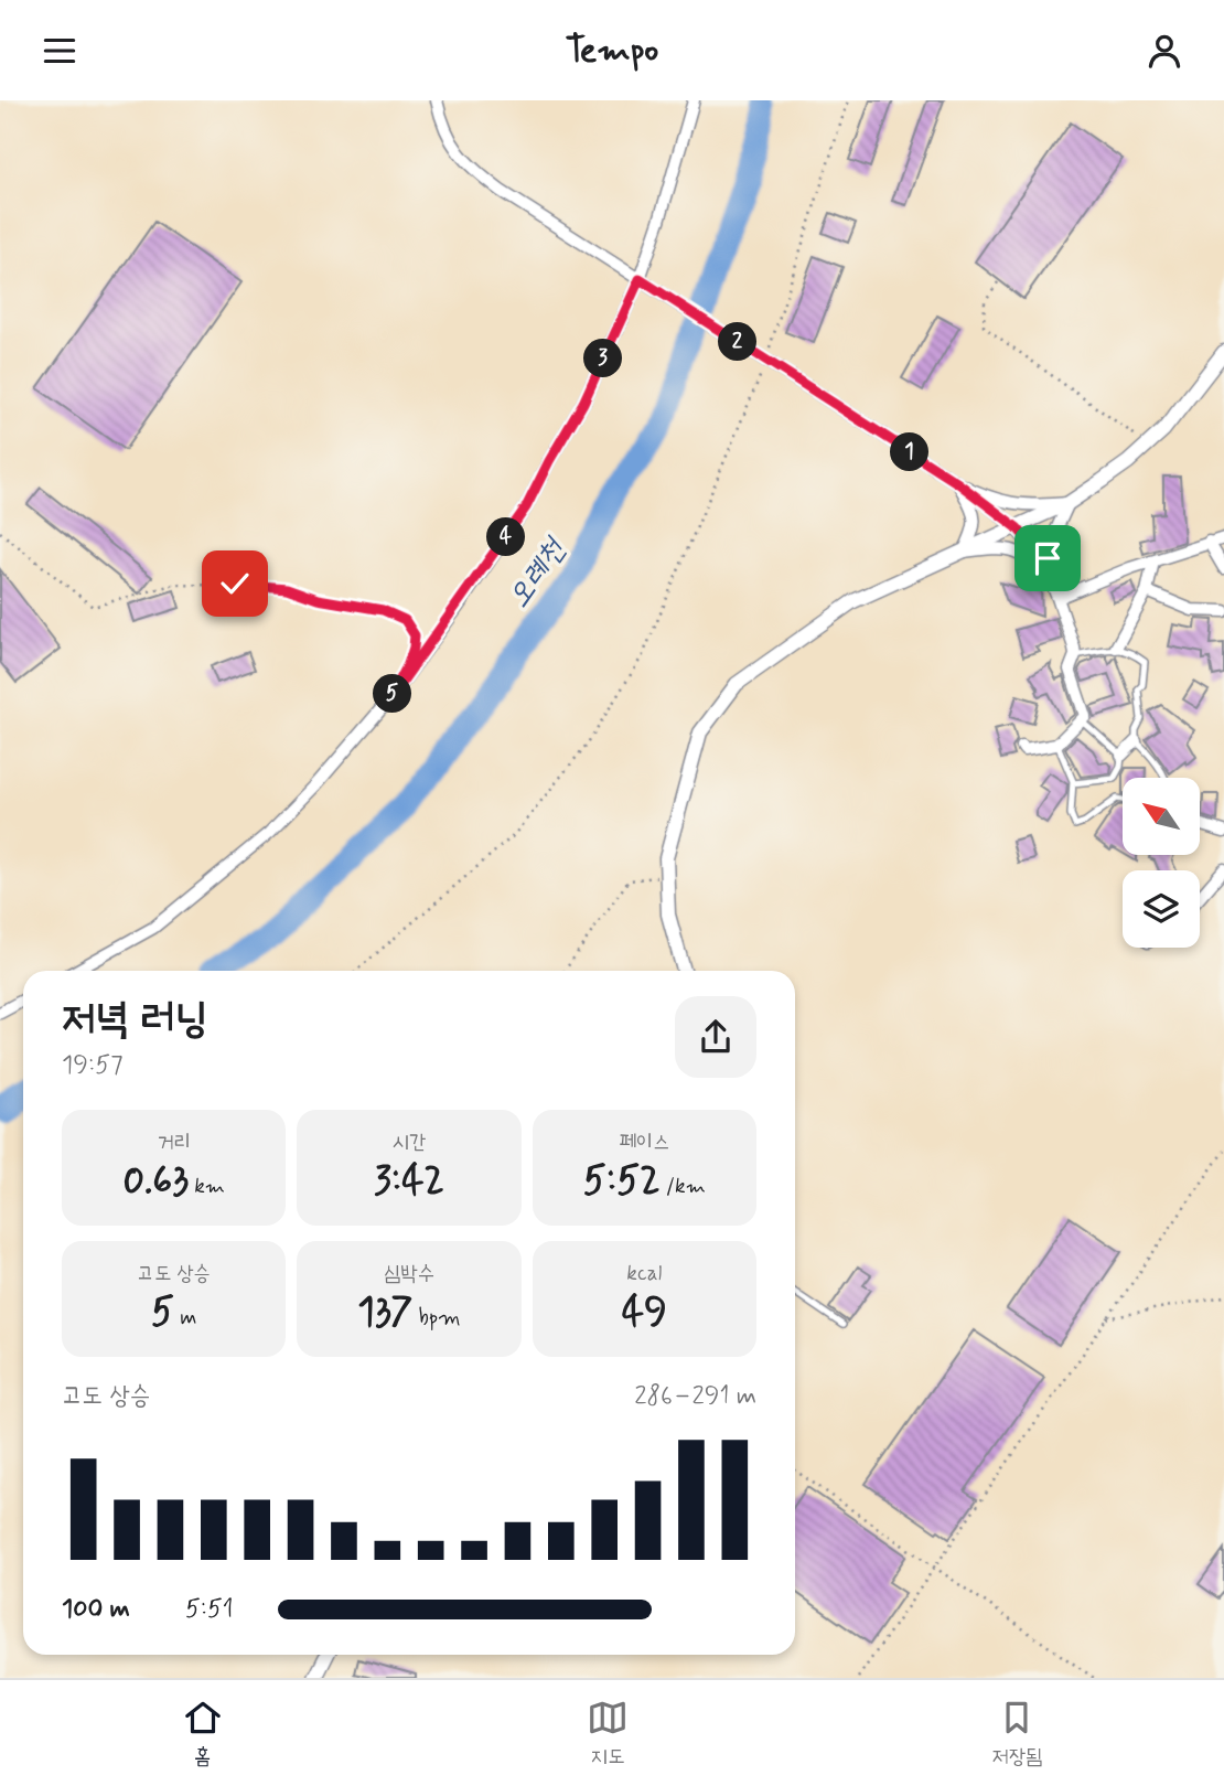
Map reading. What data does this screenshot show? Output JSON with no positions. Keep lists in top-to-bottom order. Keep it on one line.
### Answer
{"water":["오례천"],"north":"top left","page":{"header":"Tempo","pins":["2","3","1","4","5"],"heading":["저녁 러닝","19:57"],"stats":[["거리","0.63 km"],["시간","3:42"],["페이스","5:52 /km"],["고도 상승","5 m"],["심박수","137 bpm"],["kcal","49"]],"chart":["고도 상승","286–291 m"],"list":[{"name":"100 m","note":"5:51"}],"tabs":["홈","지도","저장됨"]}}
